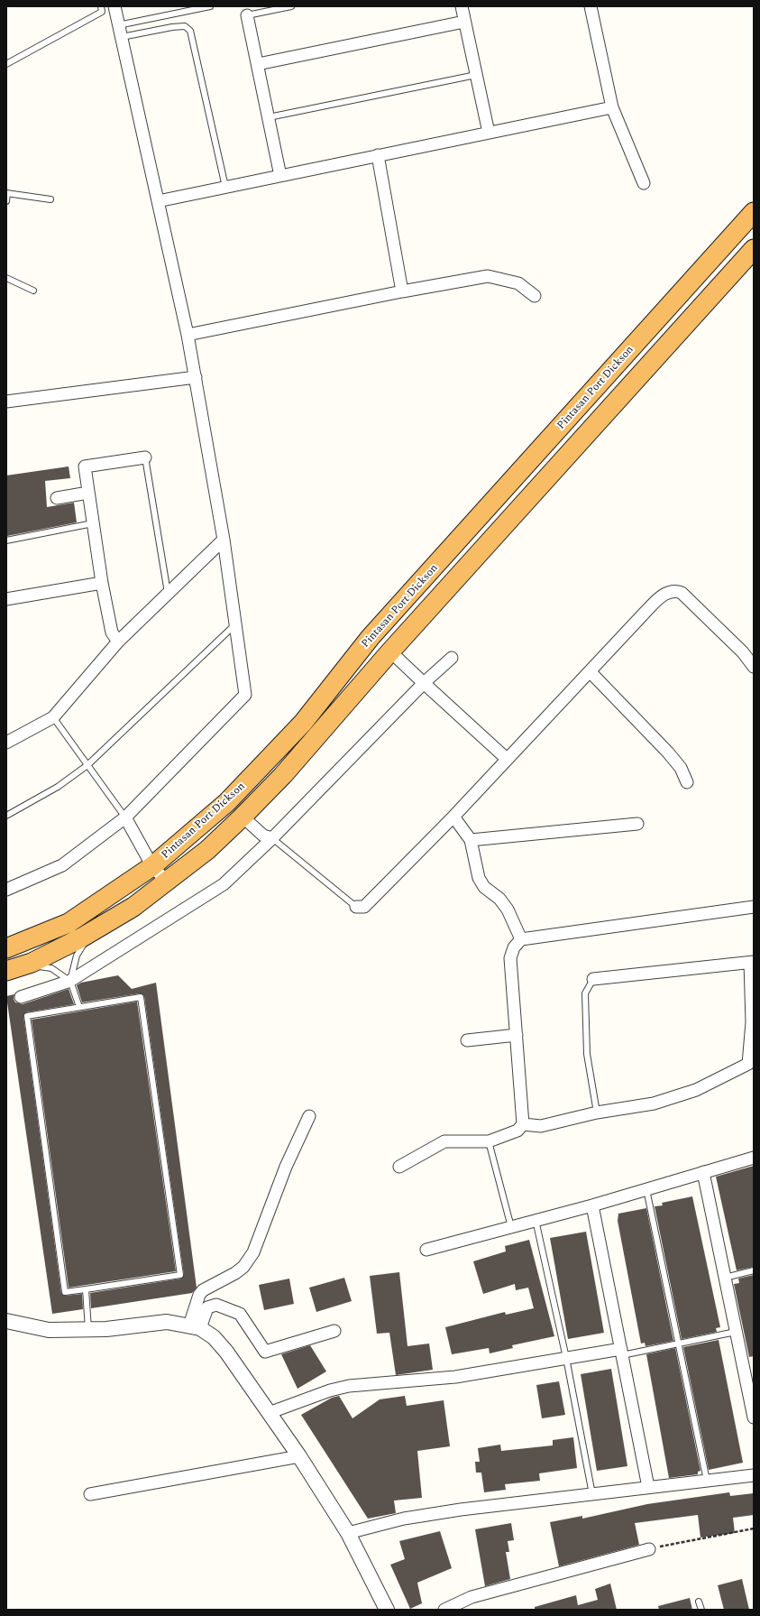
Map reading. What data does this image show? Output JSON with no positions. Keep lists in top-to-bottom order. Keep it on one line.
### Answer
{"streets":{"highway":["Pintasan Port Dickson"]}}
